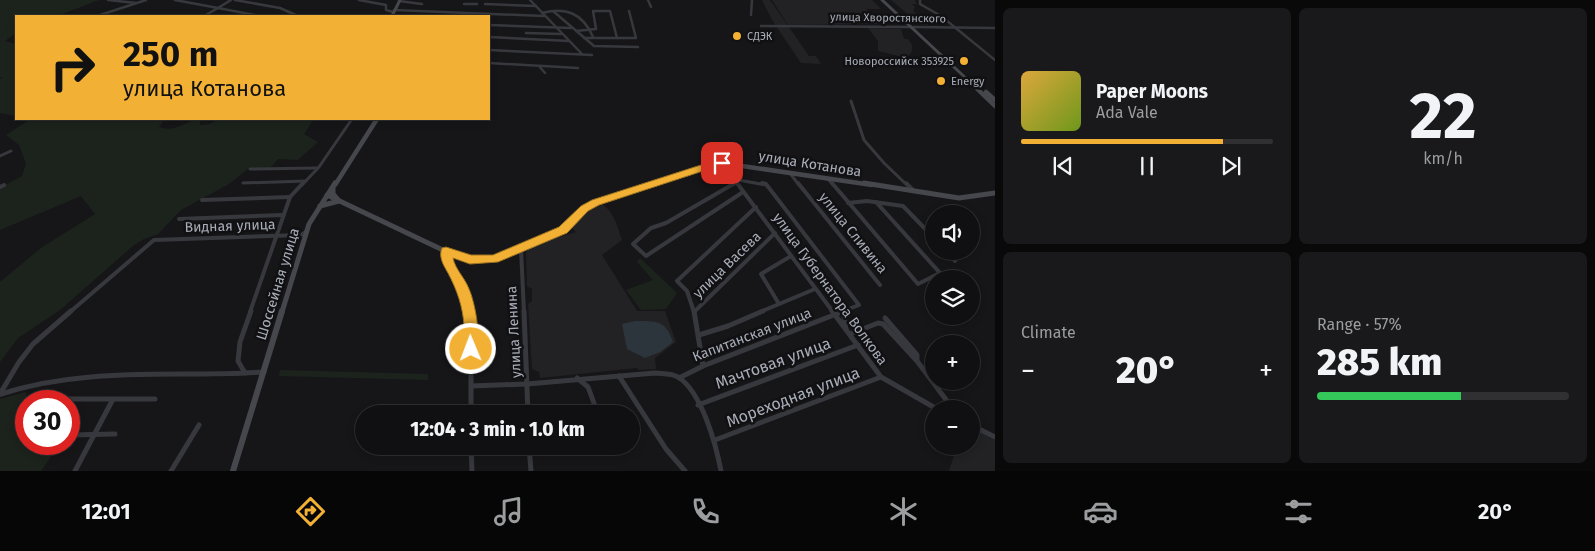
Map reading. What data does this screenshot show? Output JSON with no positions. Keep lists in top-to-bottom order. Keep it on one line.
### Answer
{"streets":{"street":["улица Хворостянского","улица Котанова","Видная улица","улица Сливина","улица Васева","Шоссейная улица","улица Губернатора Волкова","улица Ленина","Капитанская улица","Мачтовая улица","Мореходная улица"]},"crossings":[["улица Котанова","улица Сливина"],["улица Котанова","Шоссейная улица"],["улица Котанова","улица Губернатора Волкова"],["улица Котанова","улица Ленина"],["Видная улица","Шоссейная улица"],["улица Васева","улица Губернатора Волкова"],["улица Губернатора Волкова","Капитанская улица"],["улица Губернатора Волкова","Мачтовая улица"],["улица Губернатора Волкова","Мореходная улица"]],"places":["СДЭК","Новороссийск 353925","Energy"],"page":{"tile":[["22","km/h"],"Climate",["Range · 57%","285 km"]],"turn":["250 m","улица Котанова"],"song":["Paper Moons","Ada Vale"],"map_buttons":["+","−"],"heat":["−","20°","+"],"limit":"30","trip":"12:04 · 3 min · 1.0 km","tabs":["12:01","20°"]}}
